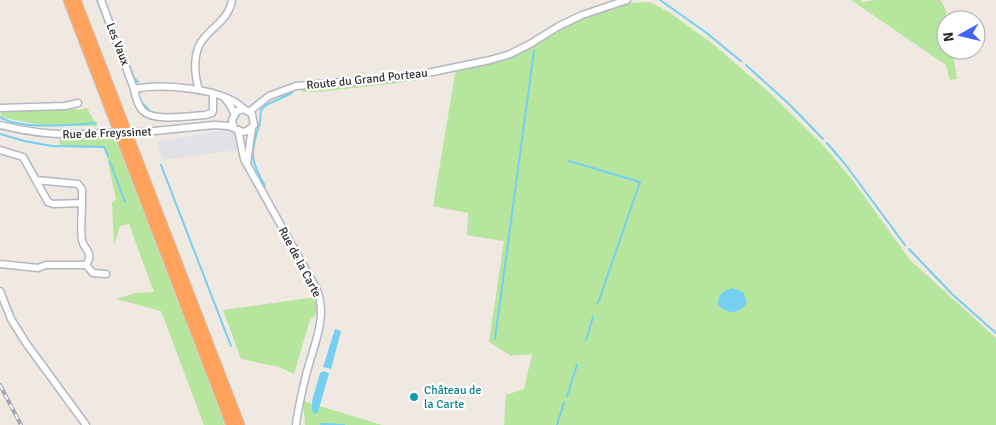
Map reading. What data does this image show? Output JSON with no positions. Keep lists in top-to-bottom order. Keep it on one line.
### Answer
{"streets":{"street":["Les Vaux","Route du Grand Porteau","Rue de Freyssinet","Rue de la Carte"]},"crossings":[["Route du Grand Porteau","Rue de la Carte"]],"places":["Château de la Carte"],"north":"left"}
